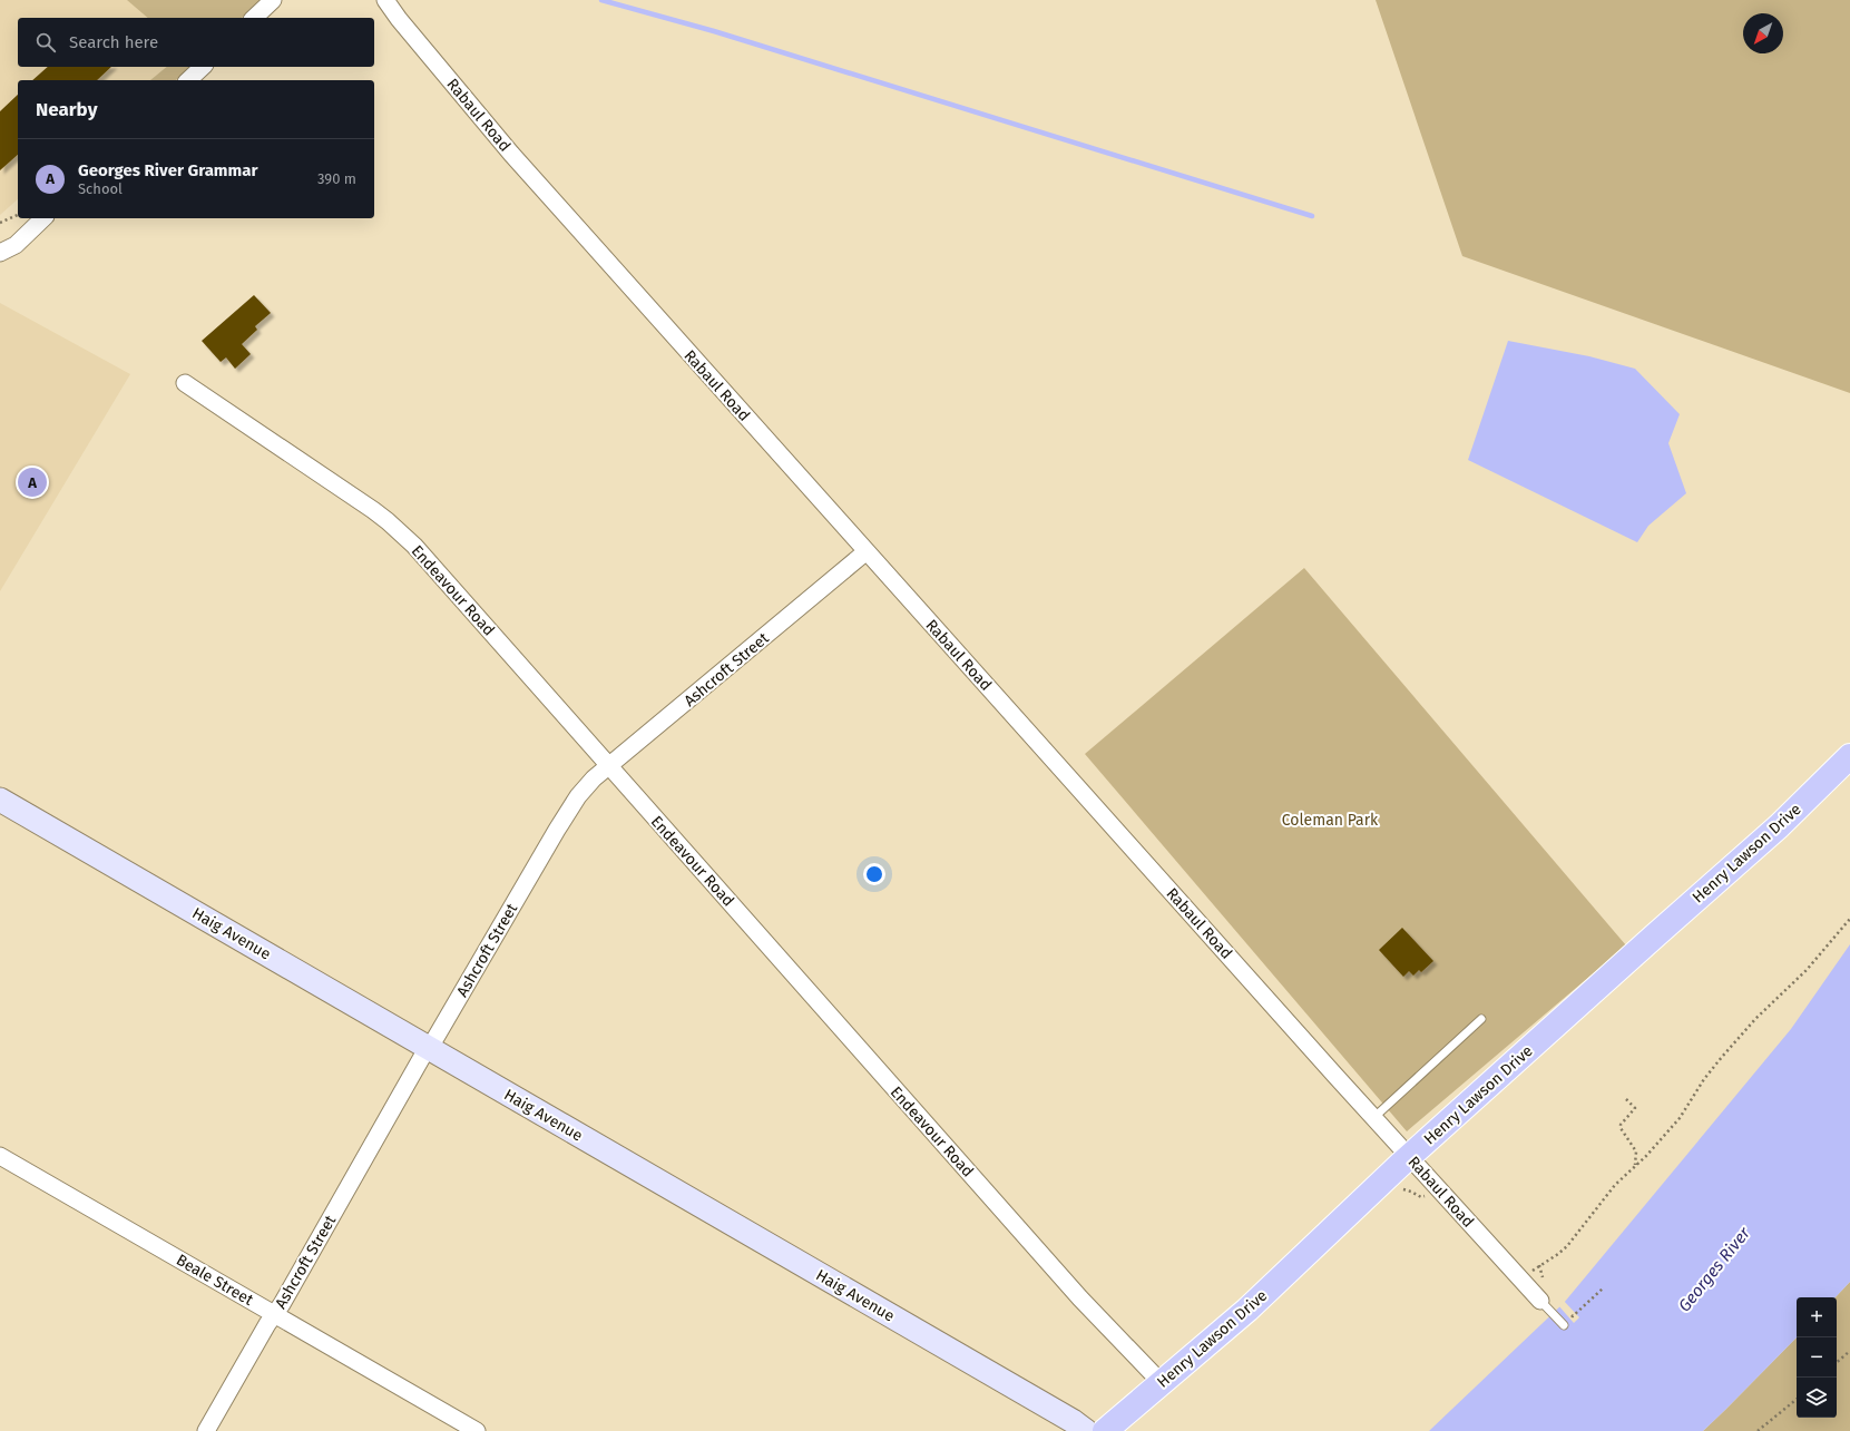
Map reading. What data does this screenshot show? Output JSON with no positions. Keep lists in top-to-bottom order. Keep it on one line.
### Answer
{"streets":{"main road":["Henry Lawson Drive","Haig Avenue"],"street":["Rabaul Road","Endeavour Road","Ashcroft Street","Beale Street"]},"crossings":[["Rabaul Road","Ashcroft Street"],["Rabaul Road","Henry Lawson Drive"],["Endeavour Road","Ashcroft Street"],["Endeavour Road","Henry Lawson Drive"],["Ashcroft Street","Haig Avenue"],["Ashcroft Street","Beale Street"]],"water":["Georges River"],"parks":["Coleman Park"],"north":"bottom left","page":{"search":"Search here","heading":"Nearby","list":[{"mark":"A","name":"Georges River Grammar","note":"School","value":"390 m"}],"pins":"A","map_buttons":["+","−"]}}
